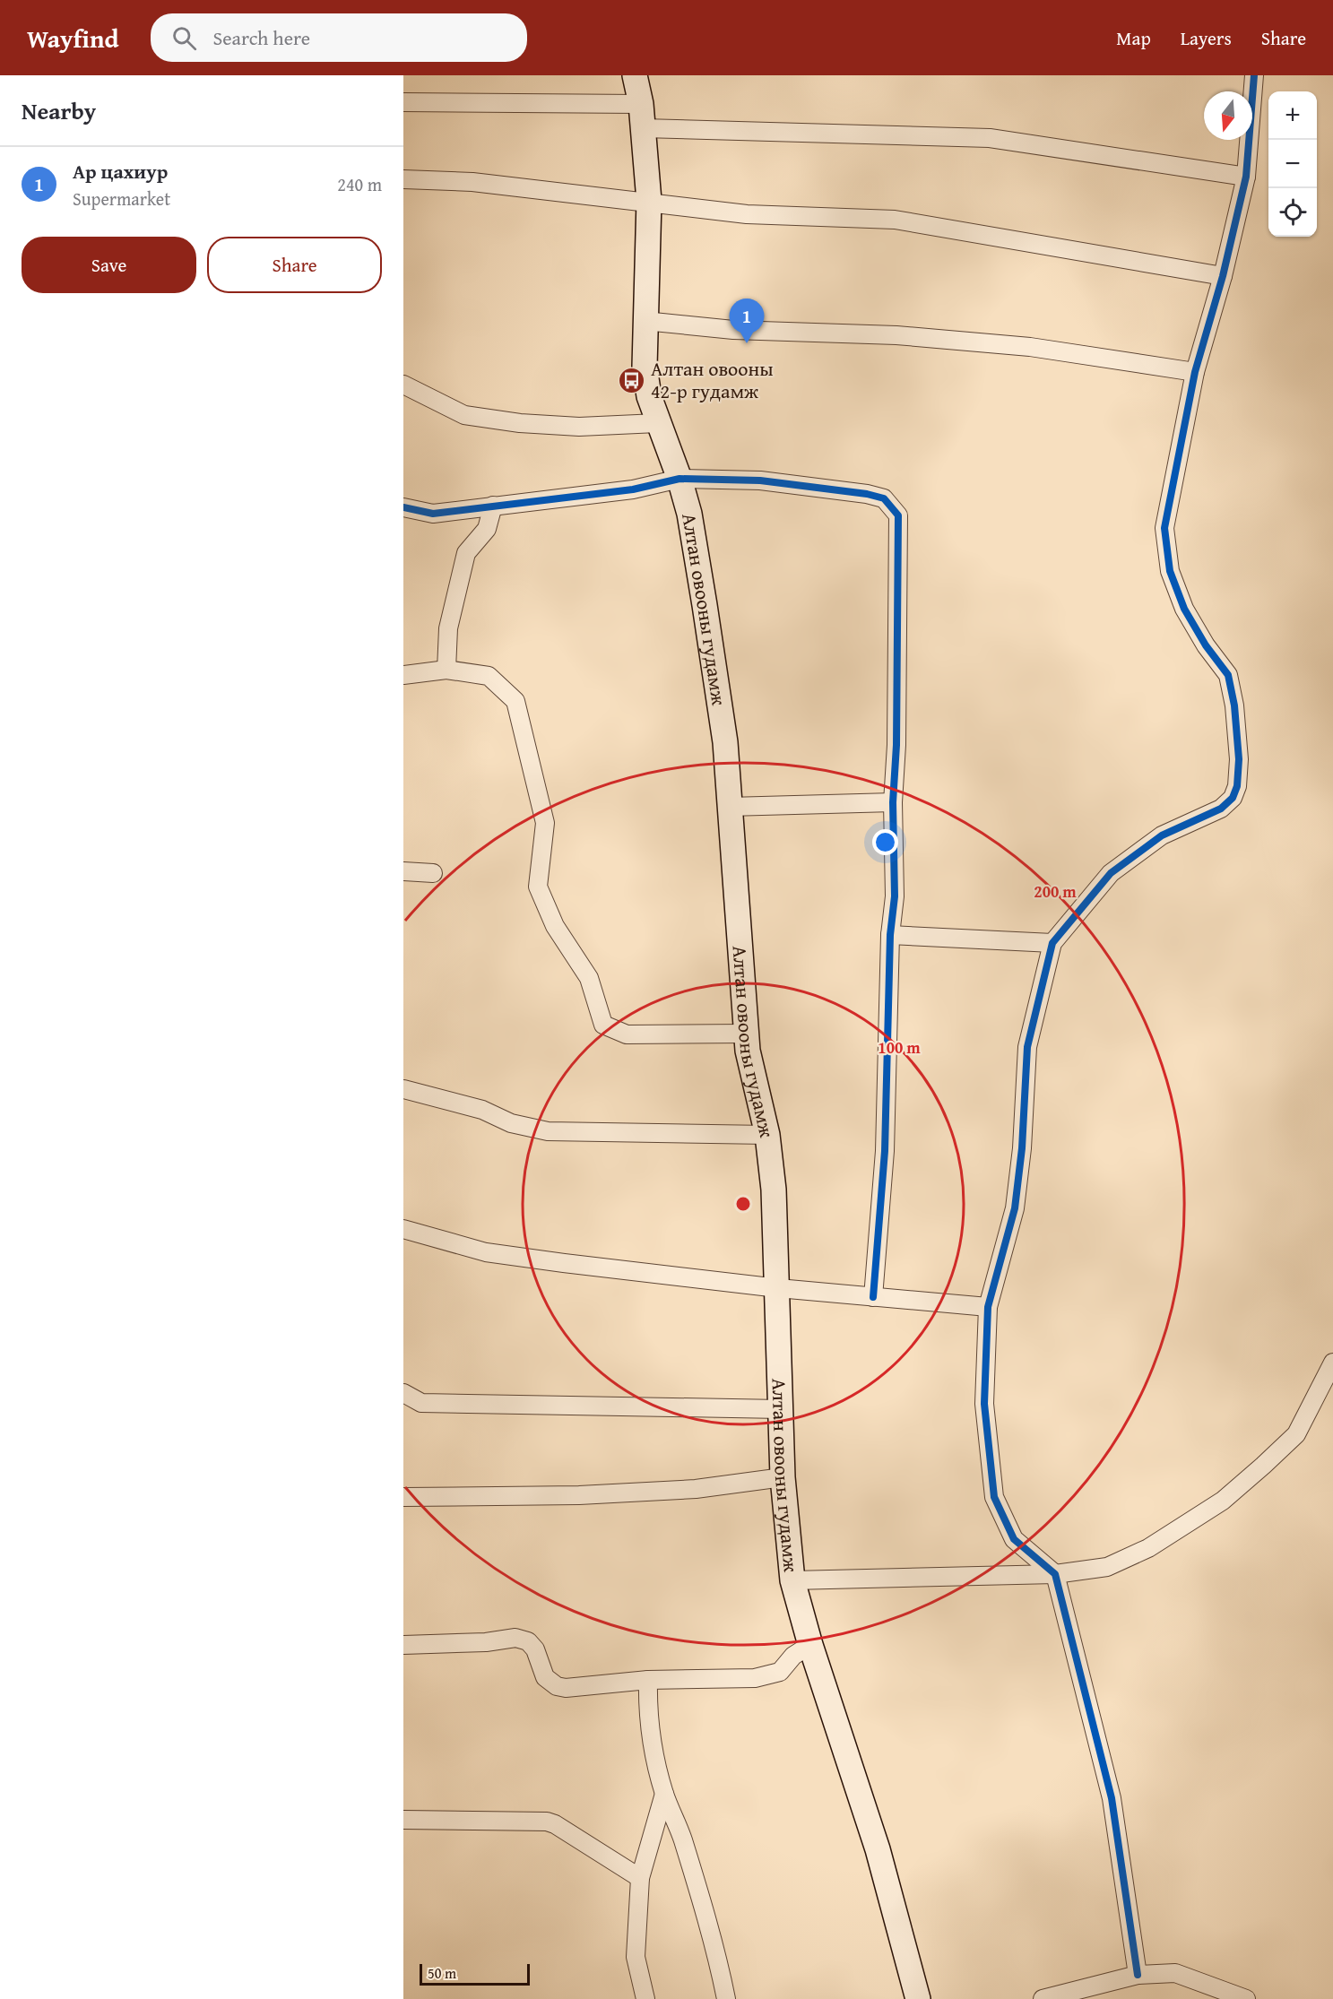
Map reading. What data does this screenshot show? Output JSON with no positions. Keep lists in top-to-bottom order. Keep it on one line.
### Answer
{"streets":{"main road":["Алтан овооны гудамж"]},"places":{"bus stop":["Алтан овооны 42-р гудамж"]},"scale_bar":"50 m","north":"bottom","page":{"header":"Wayfind","search":"Search here","nav":["Map","Layers","Share"],"heading":"Nearby","map_buttons":["+","−"],"list":[{"mark":"1","name":"Ар цахиур","note":"Supermarket","value":"240 m"}],"buttons":["Save","Share"],"pins":"1","scale":"50 m"},"rings":["200 m","100 m"]}
